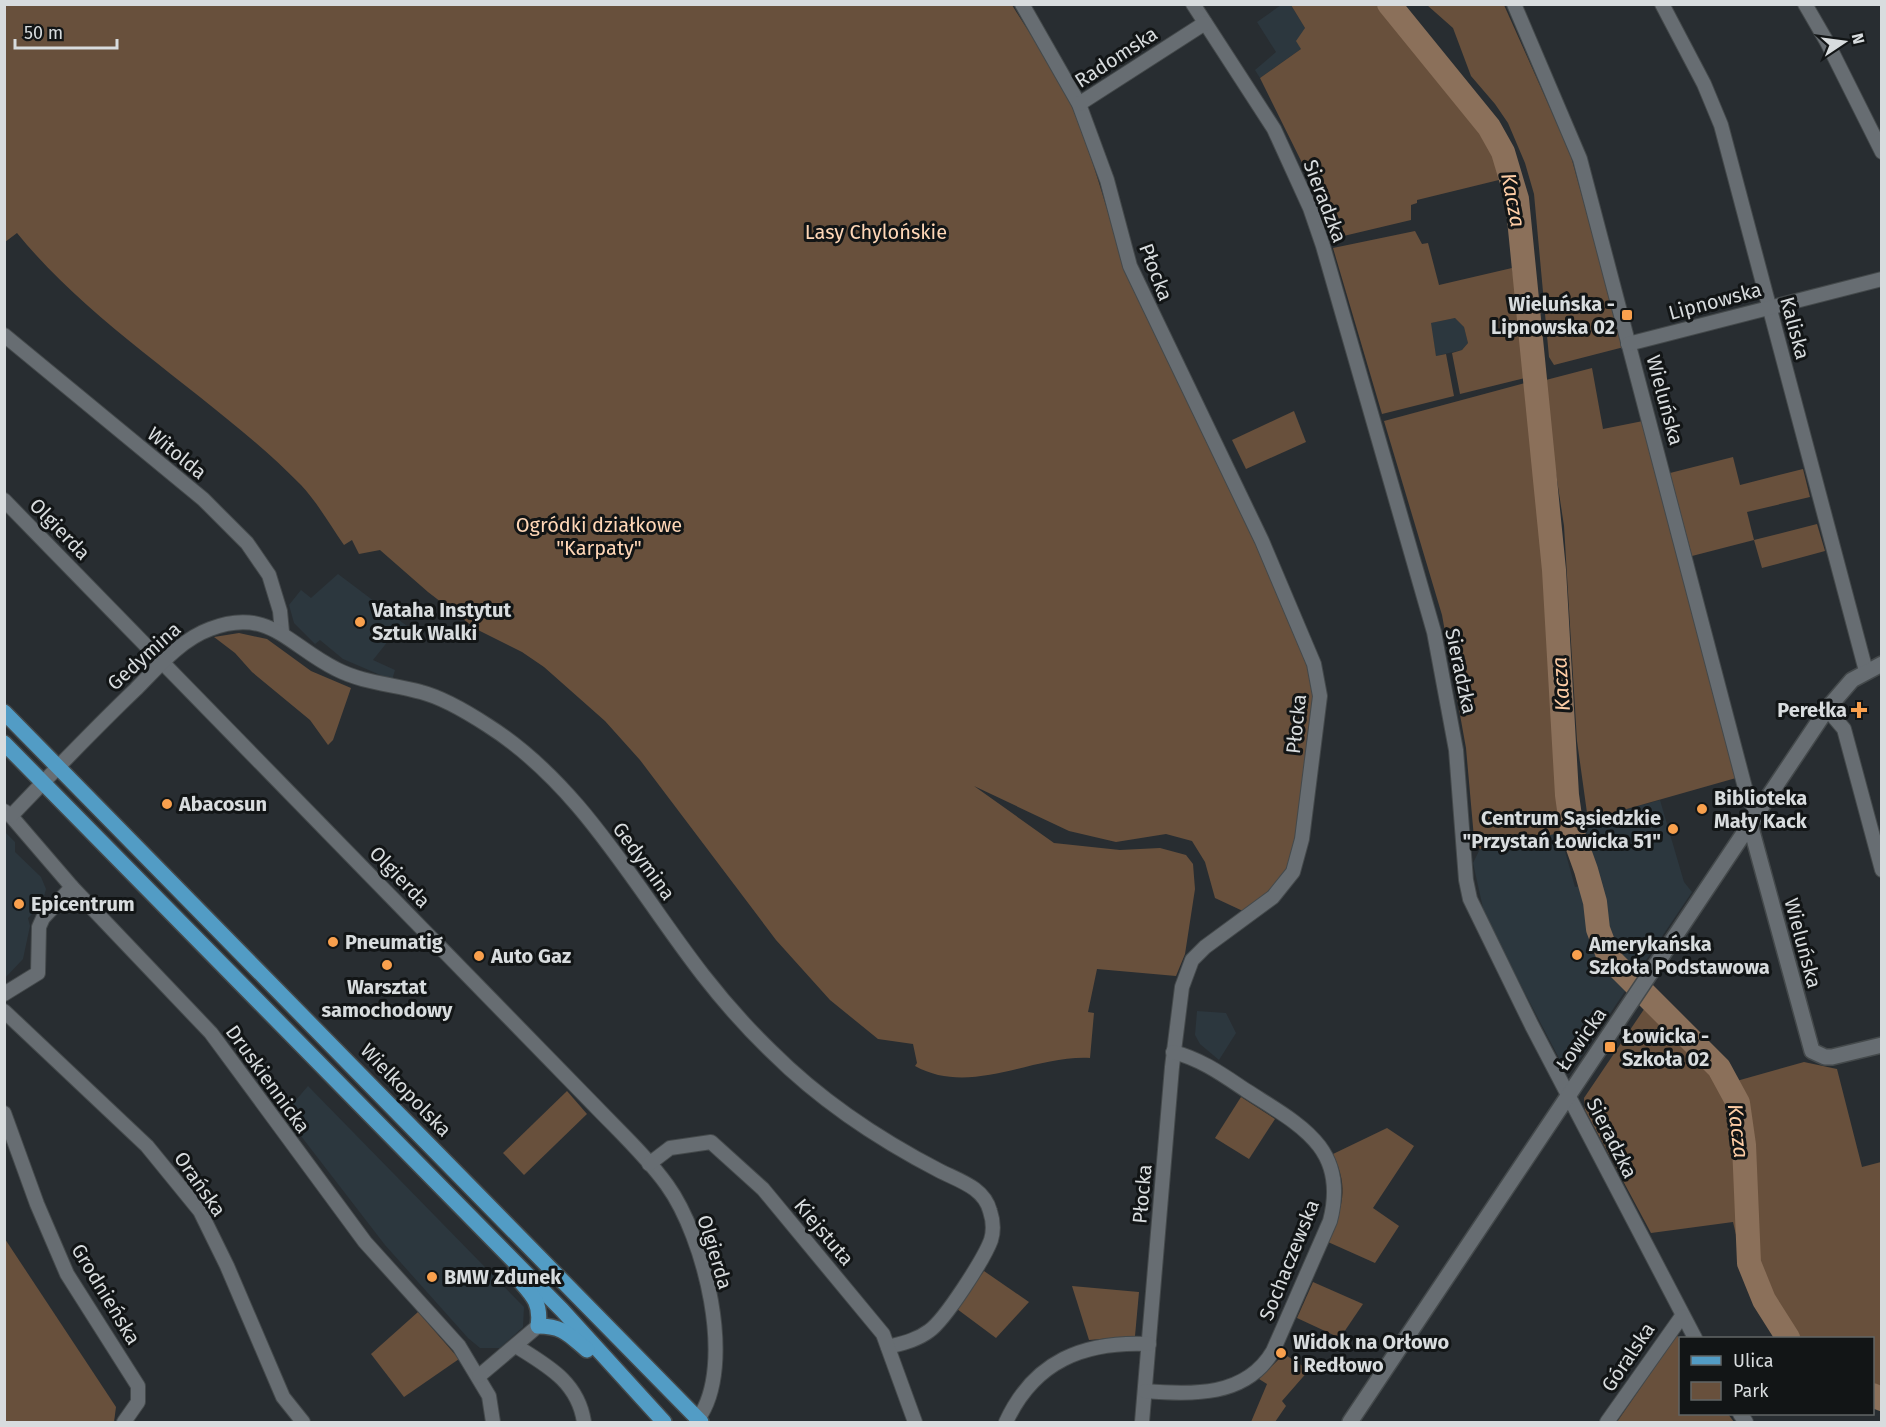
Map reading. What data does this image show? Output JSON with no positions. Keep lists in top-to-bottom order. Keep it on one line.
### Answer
{"streets":{"main road":["Wielkopolska"],"street":["Radomska","Sieradzka","Płocka","Lipnowska","Kaliska","Wieluńska","Witolda","Olgierda","Gedymina","Łowicka","Druskiennicka","Orańska","Kiejstuta","Sochaczewska","Grodnieńska","Góralska"]},"crossings":[["Radomska","Sieradzka"],["Radomska","Płocka"],["Sieradzka","Łowicka"],["Sieradzka","Góralska"],["Płocka","Sochaczewska"],["Lipnowska","Kaliska"],["Lipnowska","Wieluńska"],["Kaliska","Łowicka"],["Wieluńska","Łowicka"],["Witolda","Gedymina"],["Olgierda","Gedymina"],["Olgierda","Wielkopolska"],["Olgierda","Kiejstuta"],["Gedymina","Druskiennicka"],["Gedymina","Kiejstuta"],["Druskiennicka","Wielkopolska"]],"water":["Kacza"],"parks":["Lasy Chylońskie","Ogródki działkowe \"Karpaty\""],"places":{"transit":["Wieluńska - Lipnowska 02","Łowicka - Szkoła 02"],"other":["Vataha Instytut Sztuk Walki","Abacosun","Biblioteka Mały Kack","Centrum Sąsiedzkie \"Przystań Łowicka 51\"","Epicentrum","Pneumatig","Amerykańska Szkoła Podstawowa","Auto Gaz","Warsztat samochodowy","BMW Zdunek","Widok na Orłowo i Redłowo"],"health":["Perełka"]},"legend":["Ulica","Park"],"scale_bar":"50 m","north":"right"}
